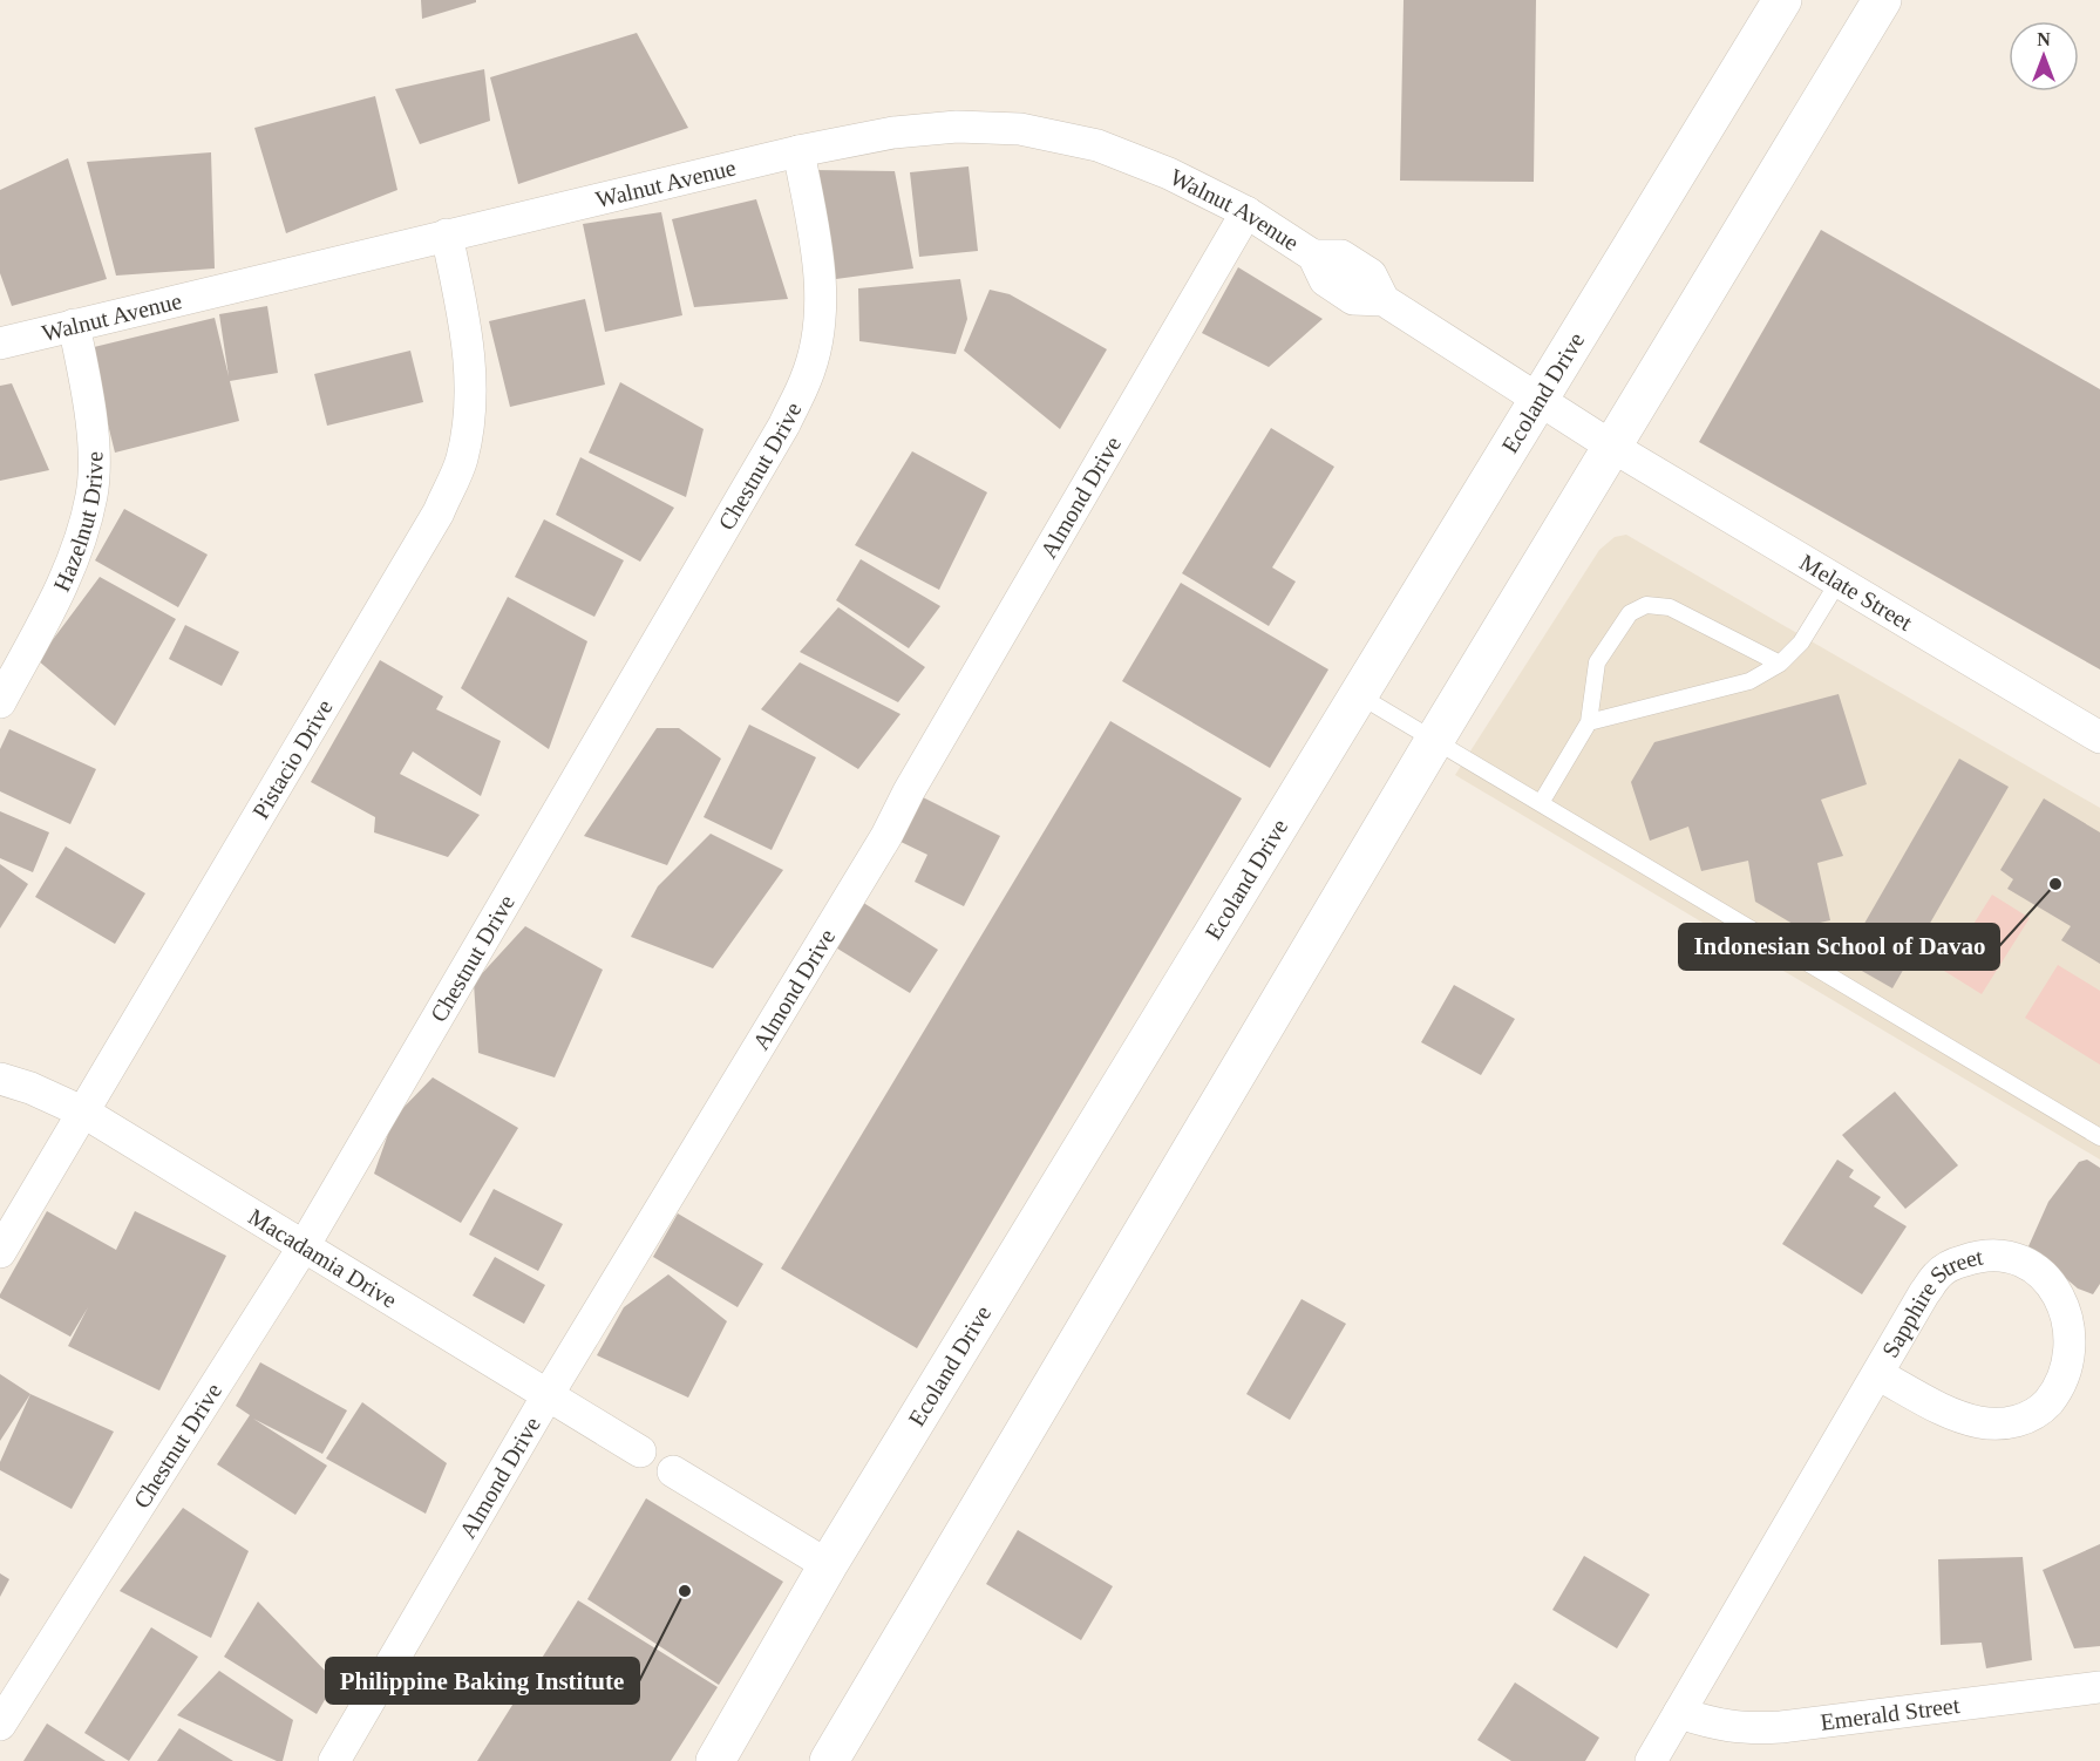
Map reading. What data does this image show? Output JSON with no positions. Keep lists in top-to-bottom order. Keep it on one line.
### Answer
{"streets":{"main road":["Ecoland Drive"],"street":["Walnut Avenue","Chestnut Drive","Almond Drive","Hazelnut Drive","Melate Street","Pistacio Drive","Macadamia Drive","Sapphire Street","Emerald Street"]},"crossings":[["Walnut Avenue","Ecoland Drive"],["Walnut Avenue","Chestnut Drive"],["Walnut Avenue","Almond Drive"],["Walnut Avenue","Hazelnut Drive"],["Walnut Avenue","Melate Street"],["Walnut Avenue","Pistacio Drive"],["Ecoland Drive","Melate Street"],["Chestnut Drive","Macadamia Drive"],["Almond Drive","Macadamia Drive"],["Pistacio Drive","Macadamia Drive"],["Sapphire Street","Emerald Street"]],"places":["Indonesian School of Davao","Philippine Baking Institute"],"north":"top"}
